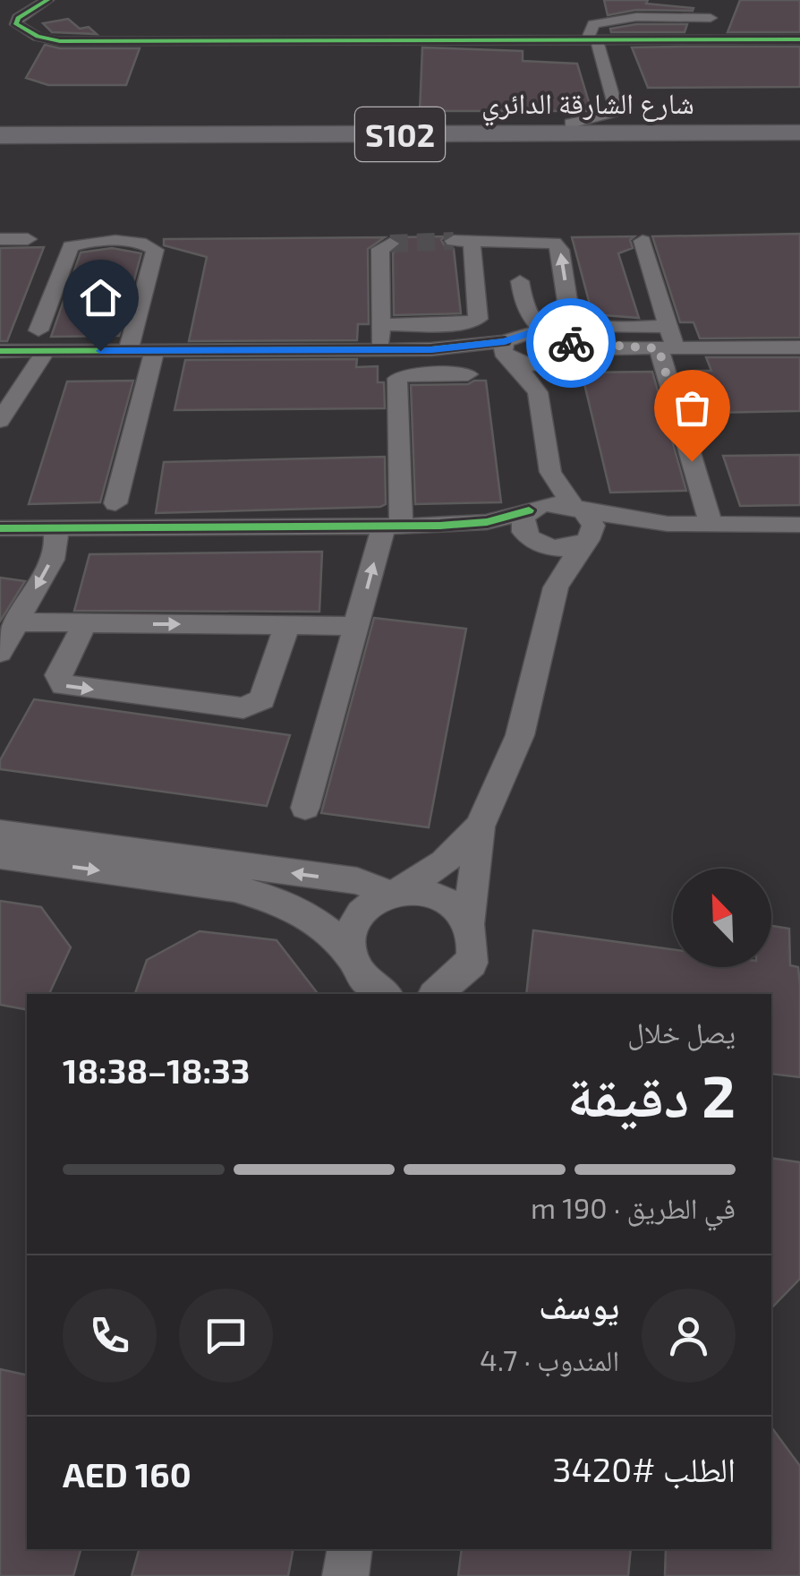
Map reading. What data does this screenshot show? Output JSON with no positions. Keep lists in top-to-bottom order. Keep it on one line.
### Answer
{"streets":{"highway":["شارع الشارقة الدائري","S102"]},"north":"top left","page":{"heading":["2 دقيقة","يصل خلال","18:33–18:38"],"panel":["يوسف","المندوب · 4.7","الطلب #3420","AED 160"],"bar":"في الطريق · 190 m"}}
